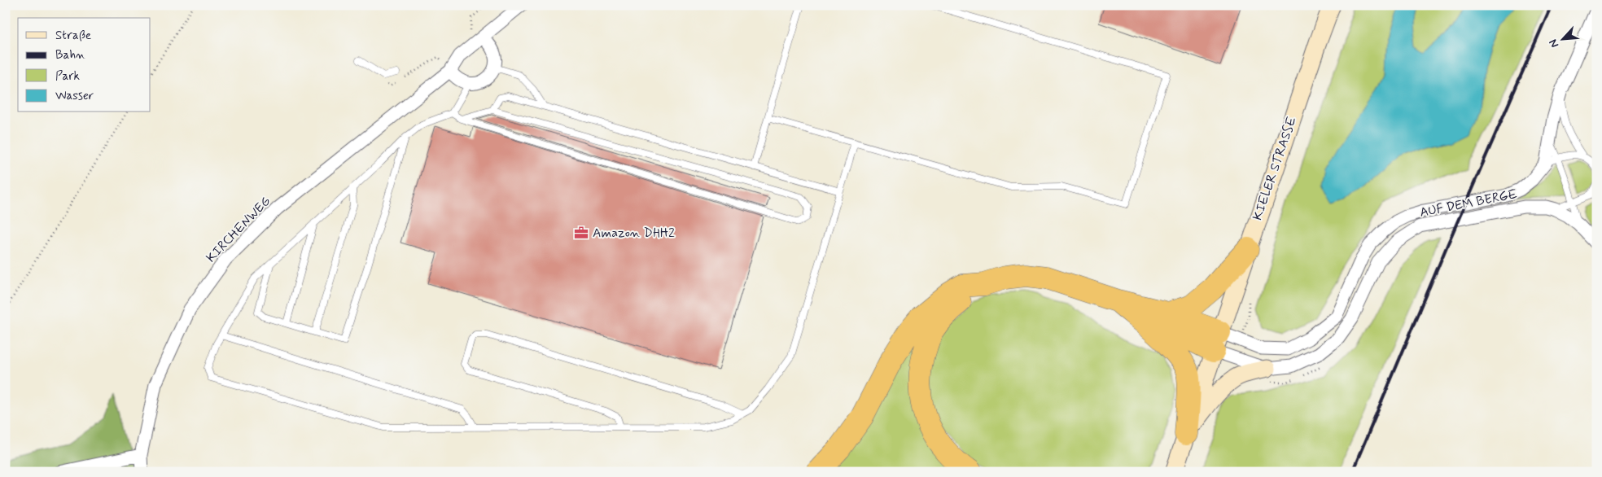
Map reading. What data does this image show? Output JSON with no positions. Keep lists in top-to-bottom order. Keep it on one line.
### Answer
{"streets":{"main road":["KIELER STRASSE"],"street":["AUF DEM BERGE","KIRCHENWEG"]},"crossings":[["KIELER STRASSE","AUF DEM BERGE"]],"places":{"office":["Amazon DHH2"]},"legend":["Straße","Bahn","Park","Wasser"],"north":"bottom left"}
